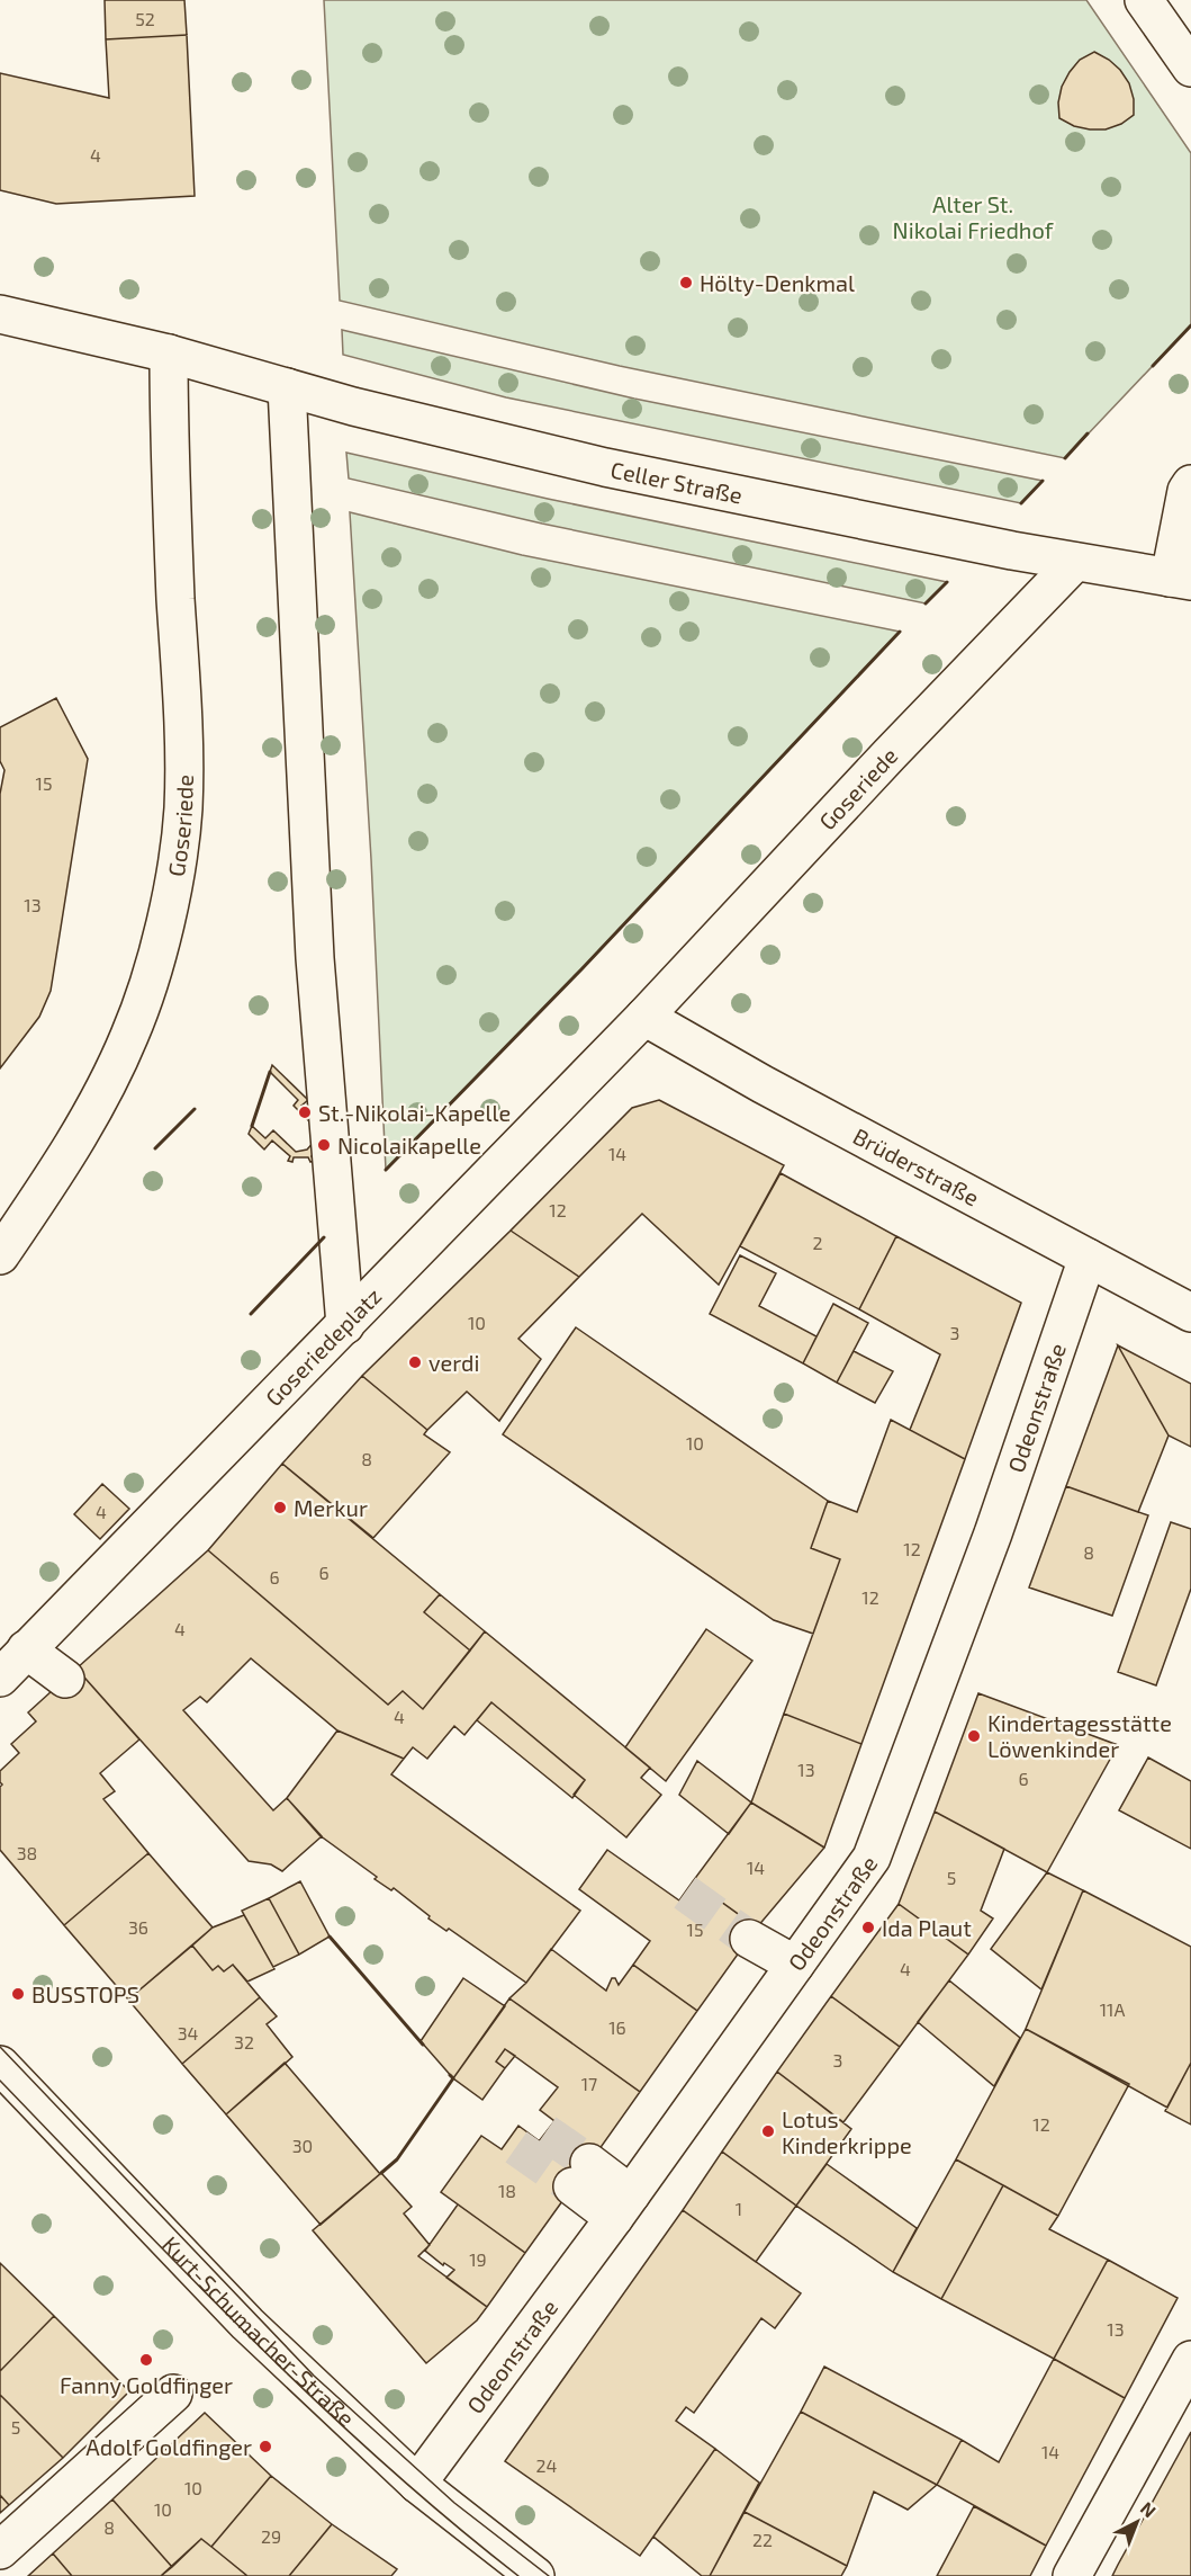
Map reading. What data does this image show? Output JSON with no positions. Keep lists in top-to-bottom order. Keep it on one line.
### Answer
{"streets":{"street":["Celler Straße","Goseriede","Brüderstraße","Goseriedeplatz","Odeonstraße","Kurt-Schumacher-Straße"]},"crossings":[["Celler Straße","Goseriede"],["Goseriede","Brüderstraße"],["Goseriede","Goseriedeplatz"],["Brüderstraße","Goseriedeplatz"],["Brüderstraße","Odeonstraße"],["Odeonstraße","Kurt-Schumacher-Straße"]],"parks":["Alter St. Nikolai Friedhof"],"places":["Hölty-Denkmal","St.-Nikolai-Kapelle","Nicolaikapelle","verdi","Merkur","Kindertagesstätte Löwenkinder","Ida Plaut","BUSSTOPS","Lotus Kinderkrippe","Fanny Goldfinger","Adolf Goldfinger"],"house_numbers":["52","4","15","13","14","12","2","10","3","10","8","4","12","8","6","6","12","4","4","13","6","38","14","5","36","15","4","11A","16","34","32","3","17","12","30","18","1","19","13","5","14","24","10","10","8","29","22"],"north":"top right"}
